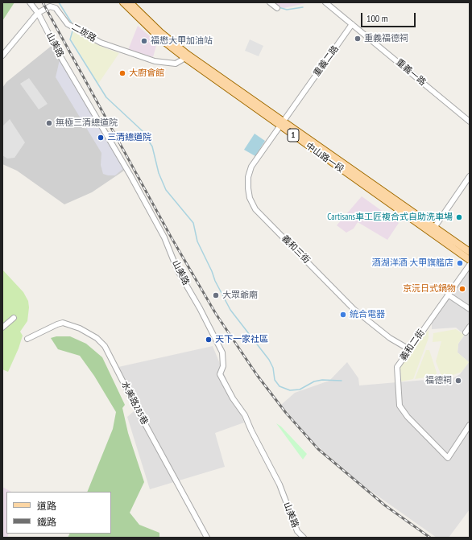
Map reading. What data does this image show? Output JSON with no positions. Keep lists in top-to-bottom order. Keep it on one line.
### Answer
{"streets":{"main road":["1","中山路一段"],"street":["二崁路","山美路","重義二路","重義一路","義和三街","義和二街","水美路285巷"]},"crossings":[["二崁路","山美路"],["二崁路","中山路一段"],["重義二路","重義一路"],["重義二路","中山路一段"],["重義二路","義和三街"],["中山路一段","義和三街"],["義和三街","義和二街"]],"places":["重義福德祠","福懋大甲加油站","大廚會館","無極三清總道院","三清總道院","Cartisans車工匠複合式自助洗車場","酒湖洋酒 大甲旗艦店","京沅日式鍋物","大眾爺廟","統合電器","天下一家社區","福德祠"],"legend":["道路","鐵路"],"scale_bar":"100 m"}
